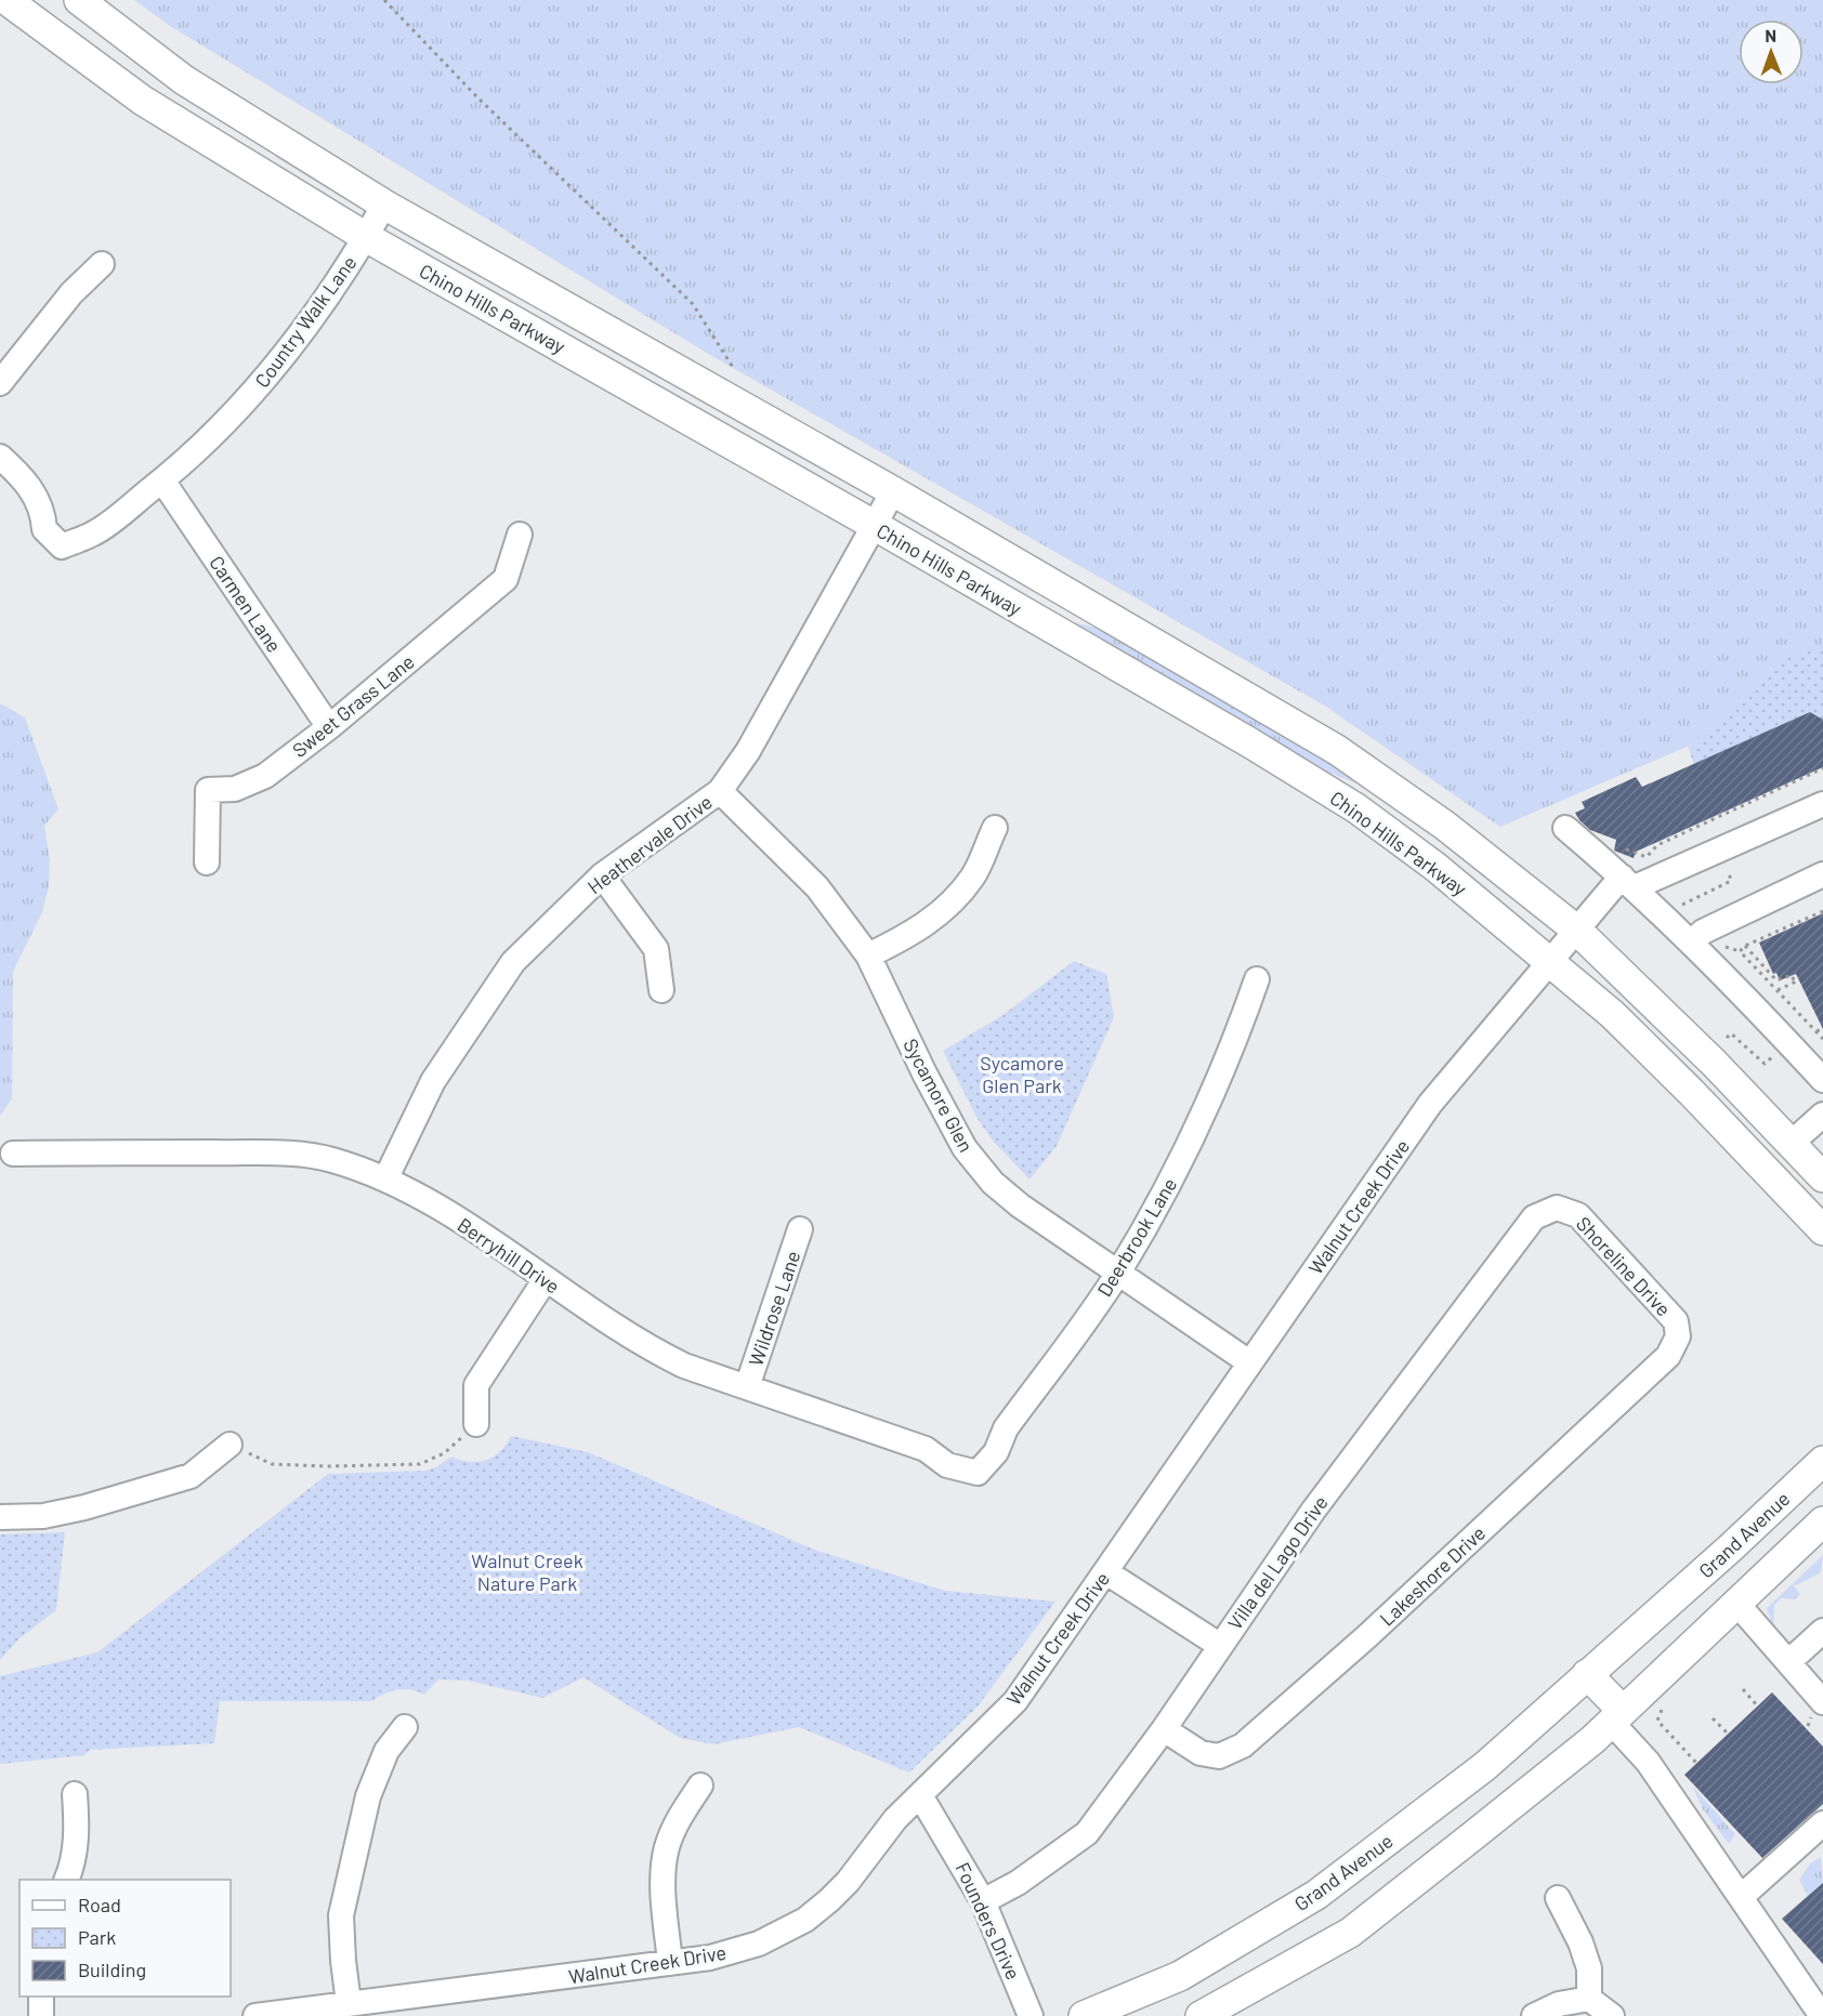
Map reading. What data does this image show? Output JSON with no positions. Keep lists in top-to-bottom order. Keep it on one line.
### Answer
{"streets":{"main road":["Chino Hills Parkway","Grand Avenue"],"street":["Country Walk Lane","Carmen Lane","Sweet Grass Lane","Heathervale Drive","Sycamore Glen","Walnut Creek Drive","Deerbrook Lane","Berryhill Drive","Shoreline Drive","Wildrose Lane","Villa del Lago Drive","Lakeshore Drive","Founders Drive"]},"crossings":[["Chino Hills Parkway","Country Walk Lane"],["Chino Hills Parkway","Heathervale Drive"],["Chino Hills Parkway","Walnut Creek Drive"],["Country Walk Lane","Carmen Lane"],["Carmen Lane","Sweet Grass Lane"],["Heathervale Drive","Sycamore Glen"],["Heathervale Drive","Berryhill Drive"],["Sycamore Glen","Walnut Creek Drive"],["Sycamore Glen","Deerbrook Lane"],["Walnut Creek Drive","Founders Drive"],["Deerbrook Lane","Berryhill Drive"],["Berryhill Drive","Wildrose Lane"],["Shoreline Drive","Villa del Lago Drive"],["Shoreline Drive","Lakeshore Drive"],["Villa del Lago Drive","Lakeshore Drive"],["Villa del Lago Drive","Founders Drive"]],"parks":["Sycamore Glen Park","Walnut Creek Nature Park"],"legend":["Road","Park","Building"],"north":"top"}
